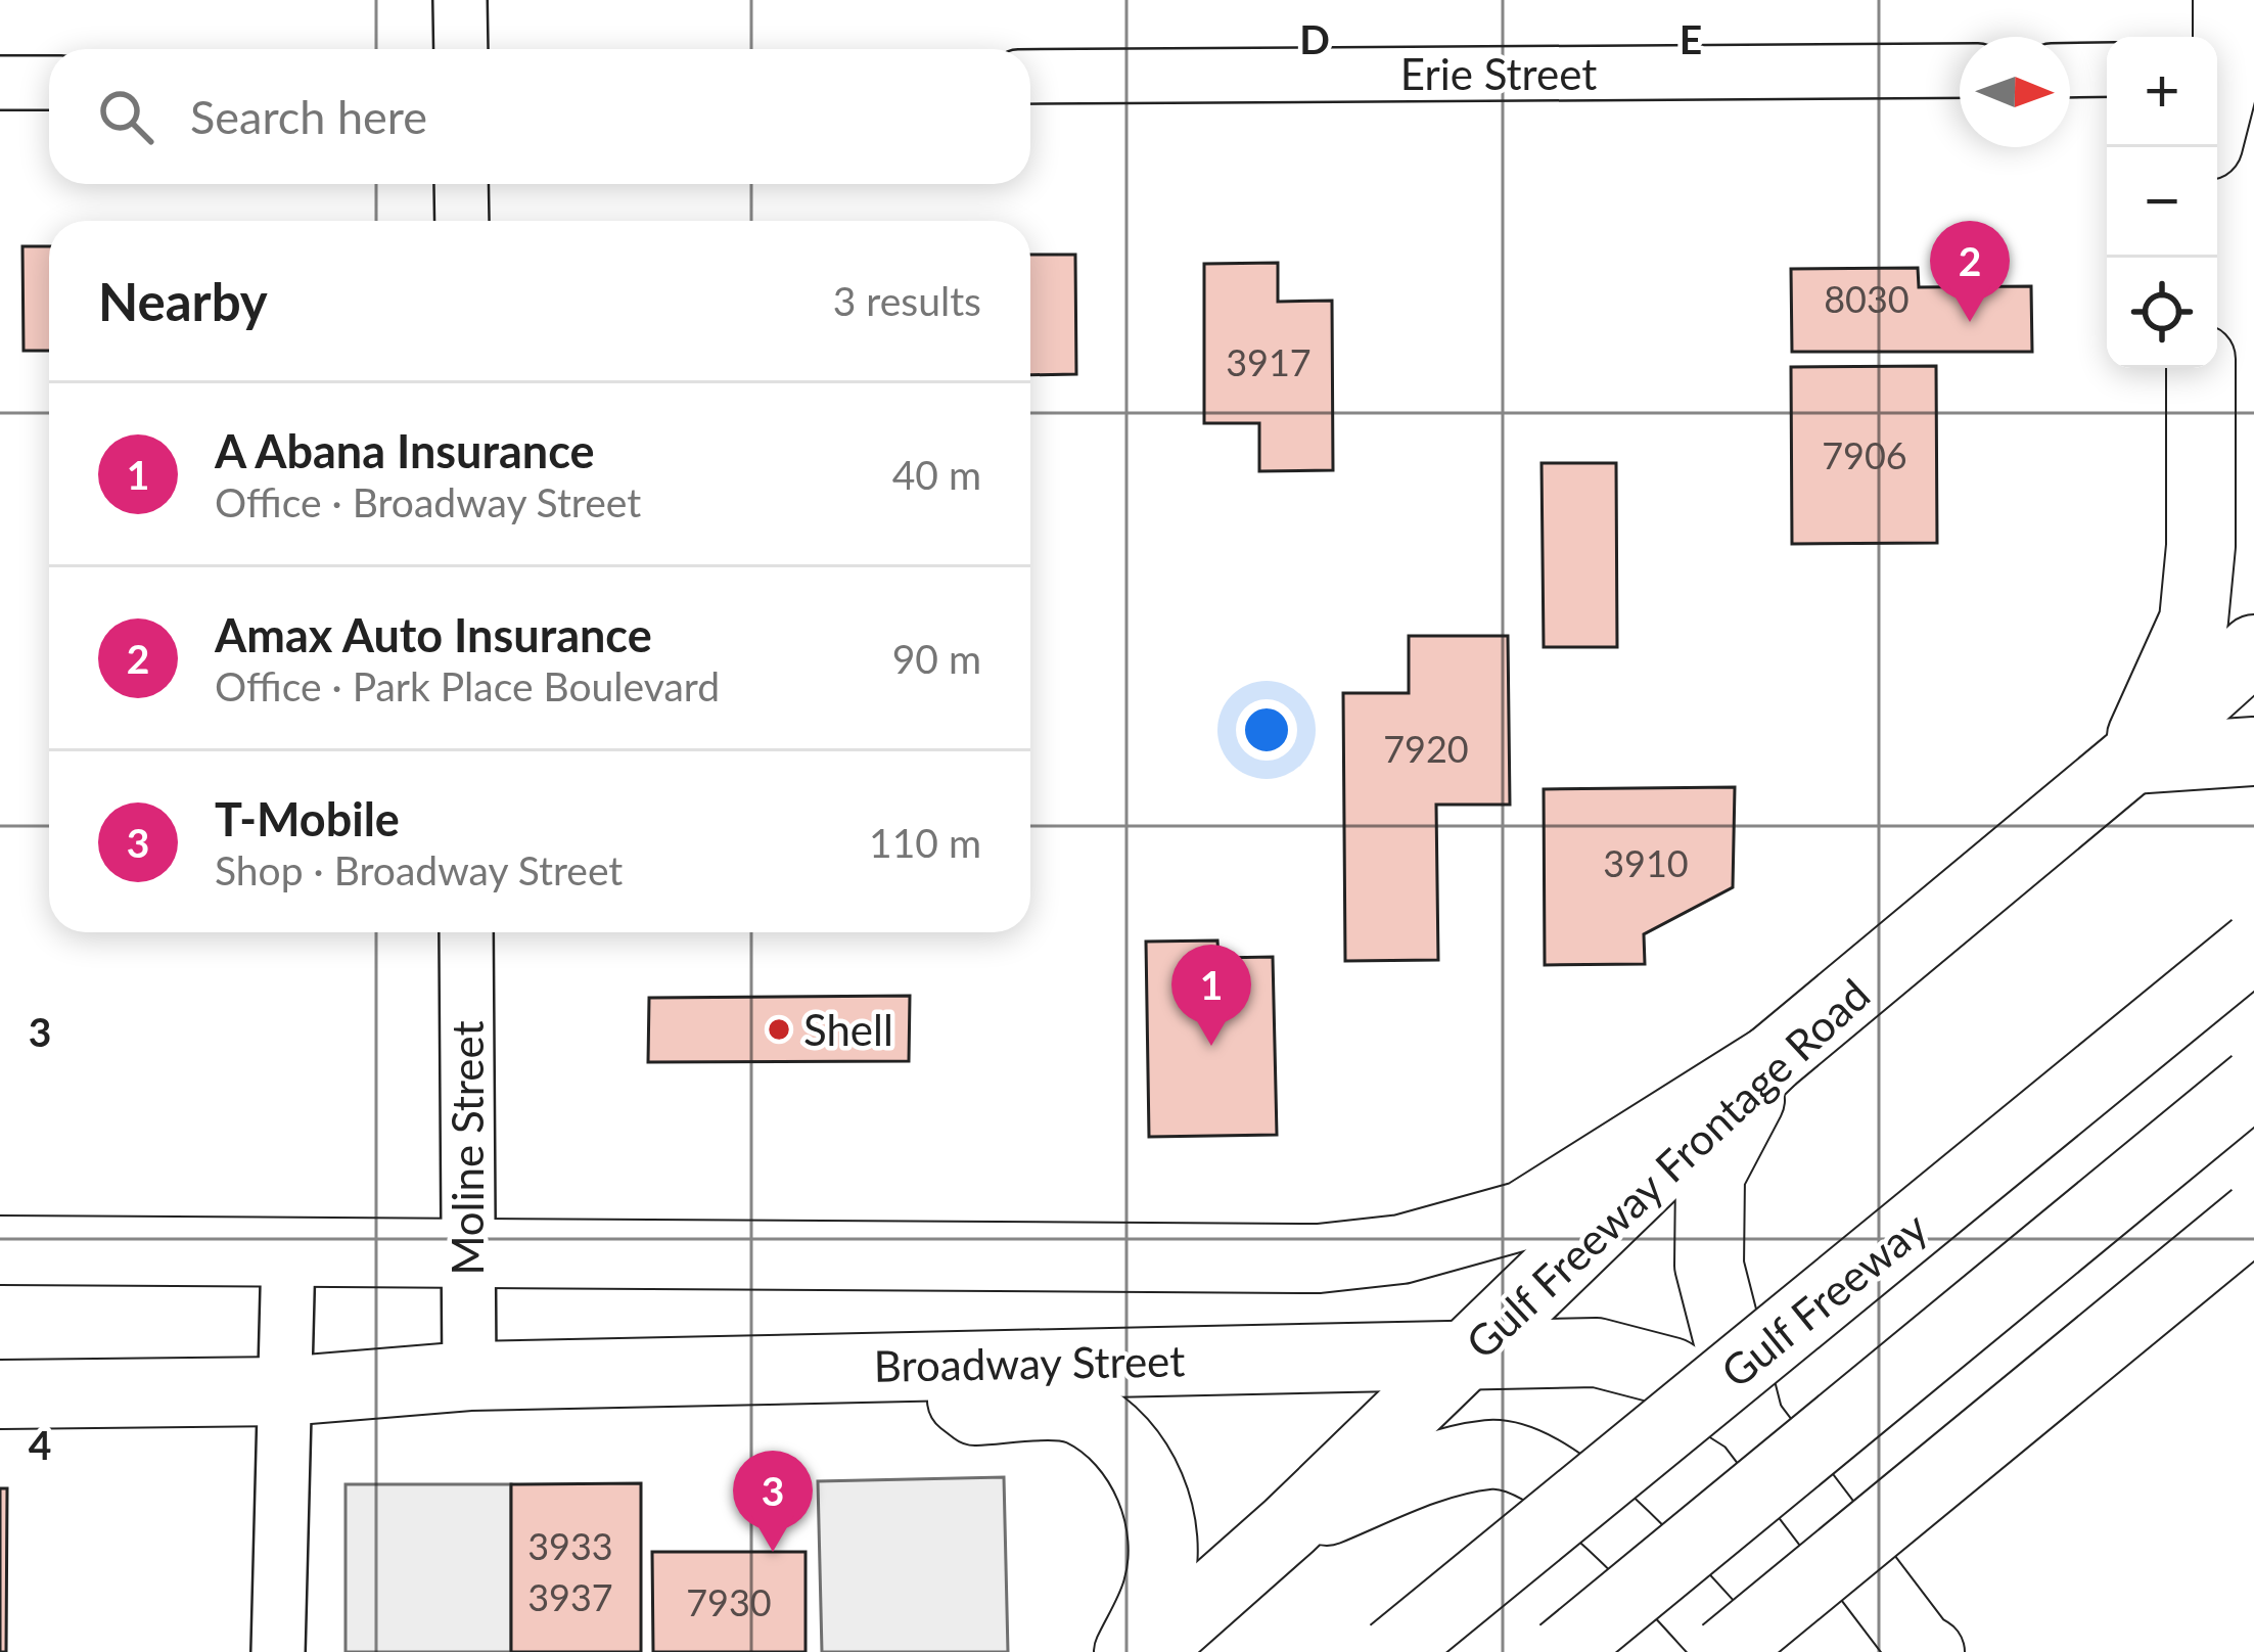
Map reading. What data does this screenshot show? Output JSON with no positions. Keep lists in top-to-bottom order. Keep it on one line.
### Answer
{"streets":{"main road":["Gulf Freeway Frontage Road","Gulf Freeway","Broadway Street"],"street":["Erie Street","Moline Street"]},"crossings":[["Moline Street","Broadway Street"],["Gulf Freeway Frontage Road","Broadway Street"]],"places":["Shell"],"house_numbers":["8030","3917","7906","7920","3910","3933","3937","7930"],"north":"right","page":{"map_buttons":["+","−"],"search":"Search here","pins":["2","1","3"],"heading":["Nearby","3 results"],"list":[{"mark":"1","name":"A Abana Insurance","note":"Office · Broadway Street","value":"40 m"},{"mark":"2","name":"Amax Auto Insurance","note":"Office · Park Place Boulevard","value":"90 m"},{"mark":"3","name":"T-Mobile","note":"Shop · Broadway Street","value":"110 m"}]},"grid":{"columns":["D","E"],"rows":["3","4"]}}
